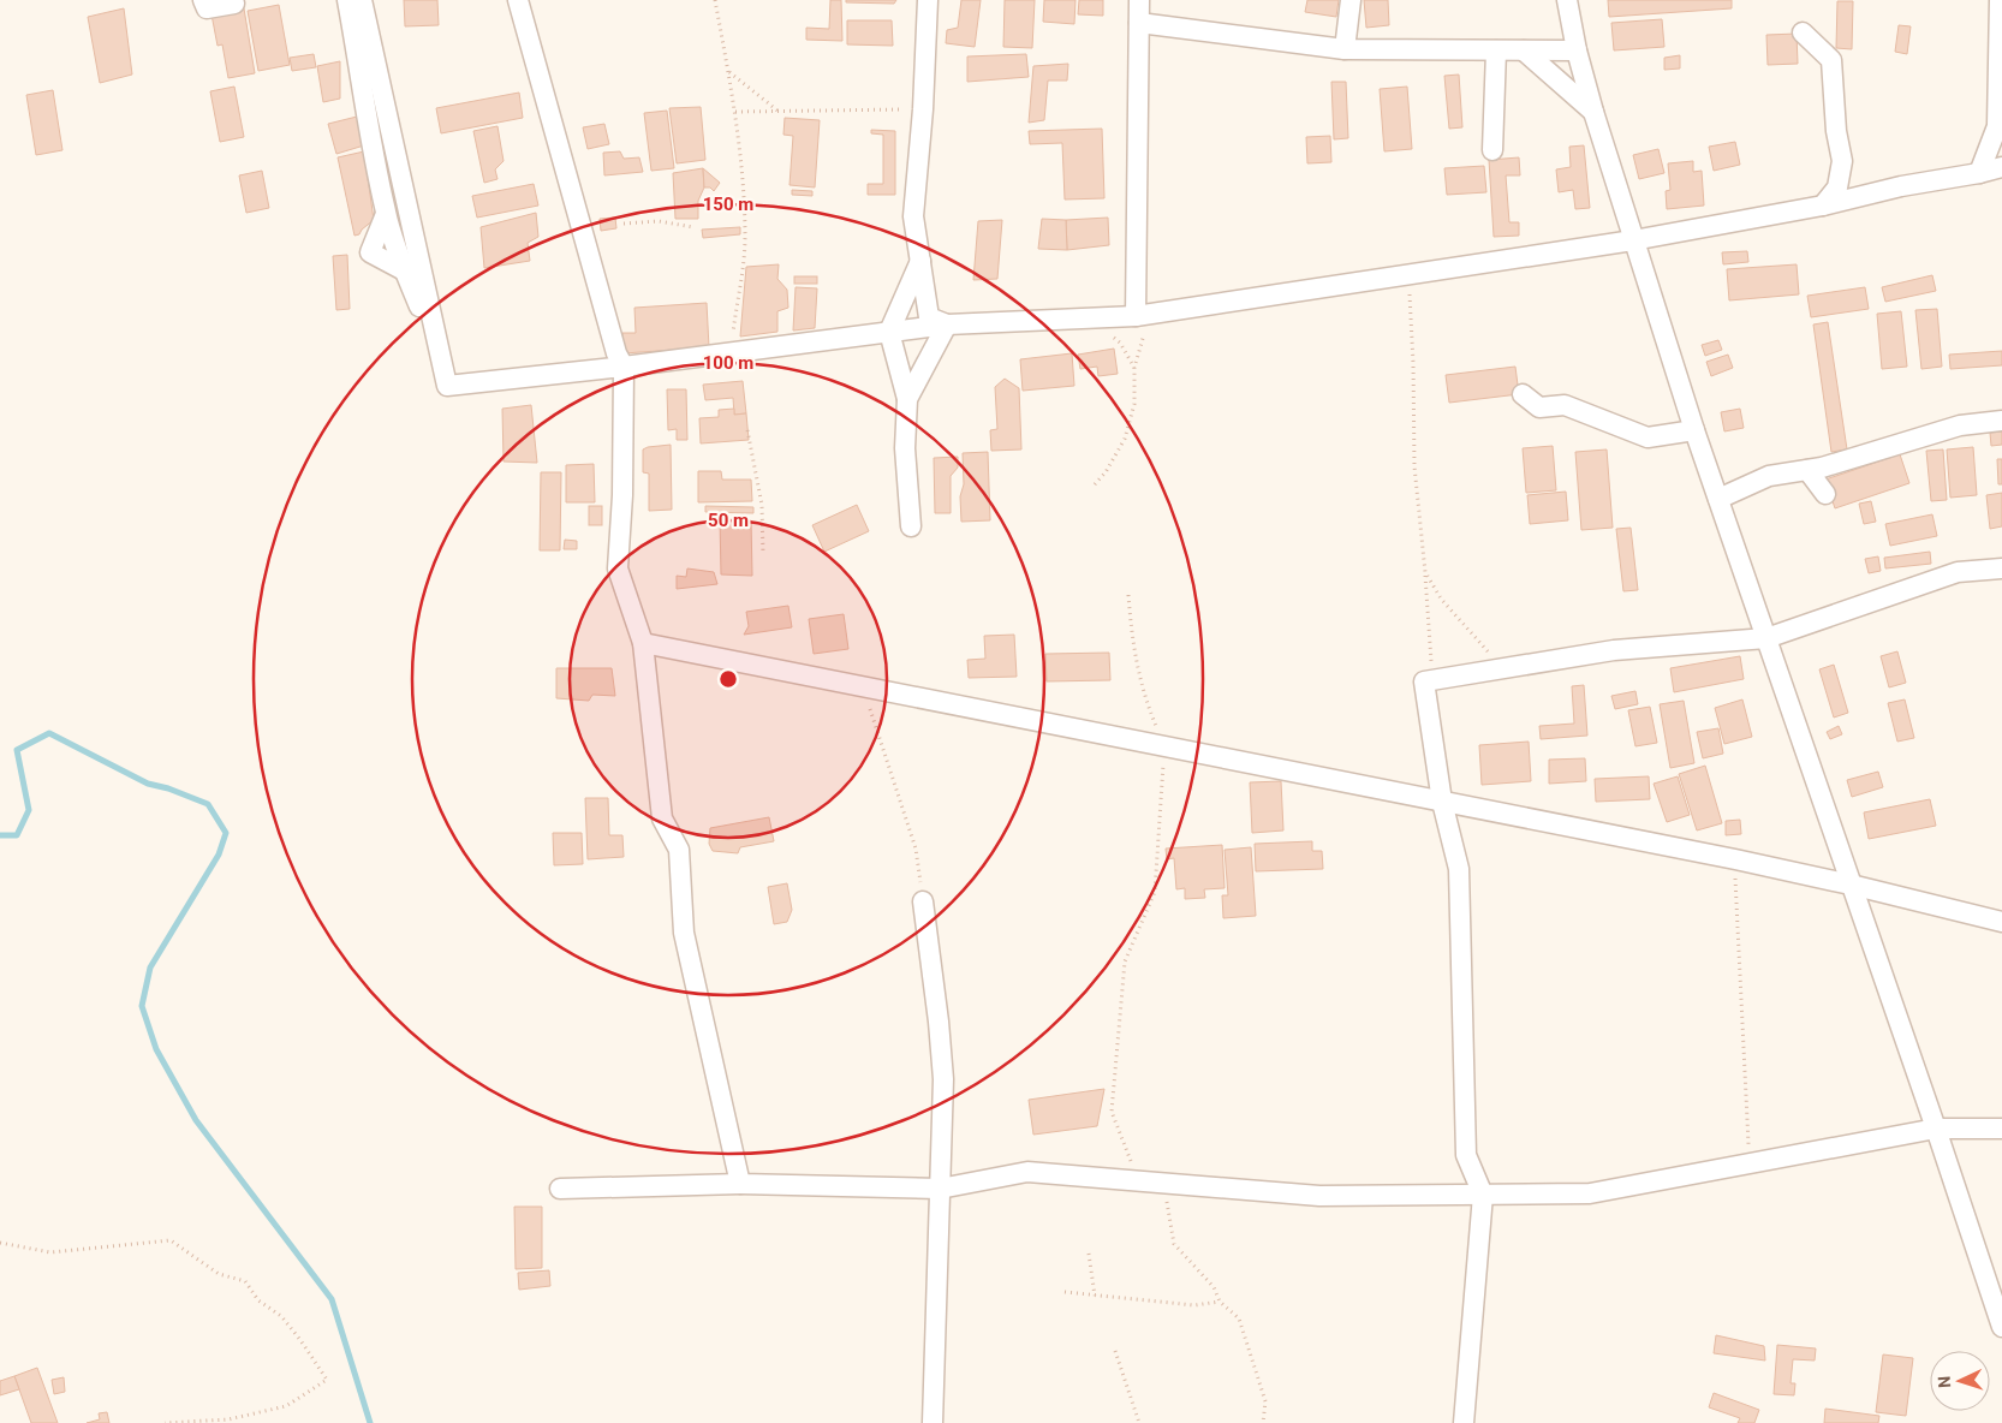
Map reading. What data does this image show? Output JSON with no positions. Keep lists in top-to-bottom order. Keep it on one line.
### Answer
{"north":"left","rings":["150 m","100 m","50 m"]}
